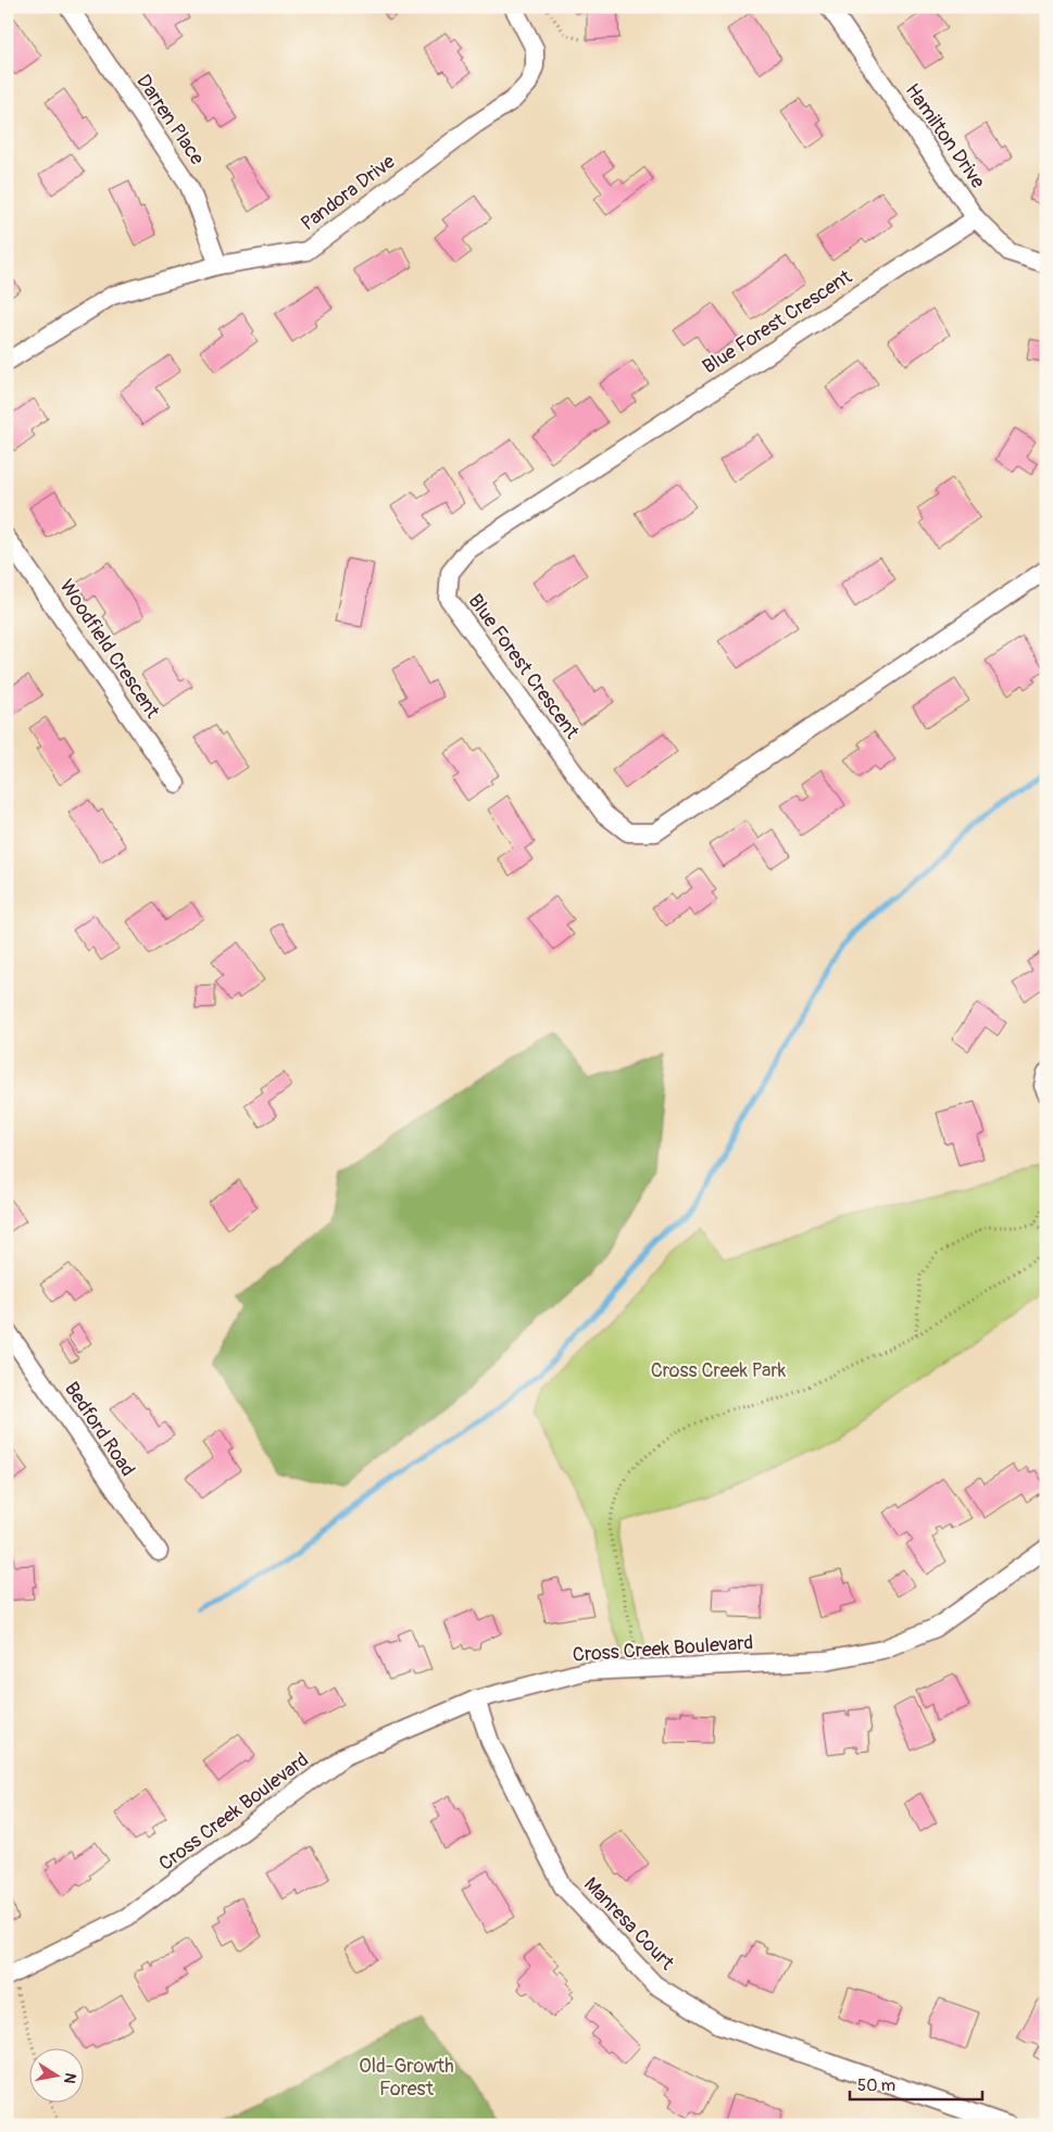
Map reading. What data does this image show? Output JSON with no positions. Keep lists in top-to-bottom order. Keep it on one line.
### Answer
{"streets":{"street":["Darren Place","Hamilton Drive","Pandora Drive","Blue Forest Crescent","Woodfield Crescent","Bedford Road","Cross Creek Boulevard","Manresa Court"]},"crossings":[["Darren Place","Pandora Drive"],["Hamilton Drive","Blue Forest Crescent"],["Cross Creek Boulevard","Manresa Court"]],"parks":["Cross Creek Park","Old-Growth Forest"],"scale_bar":"50 m","north":"right"}
